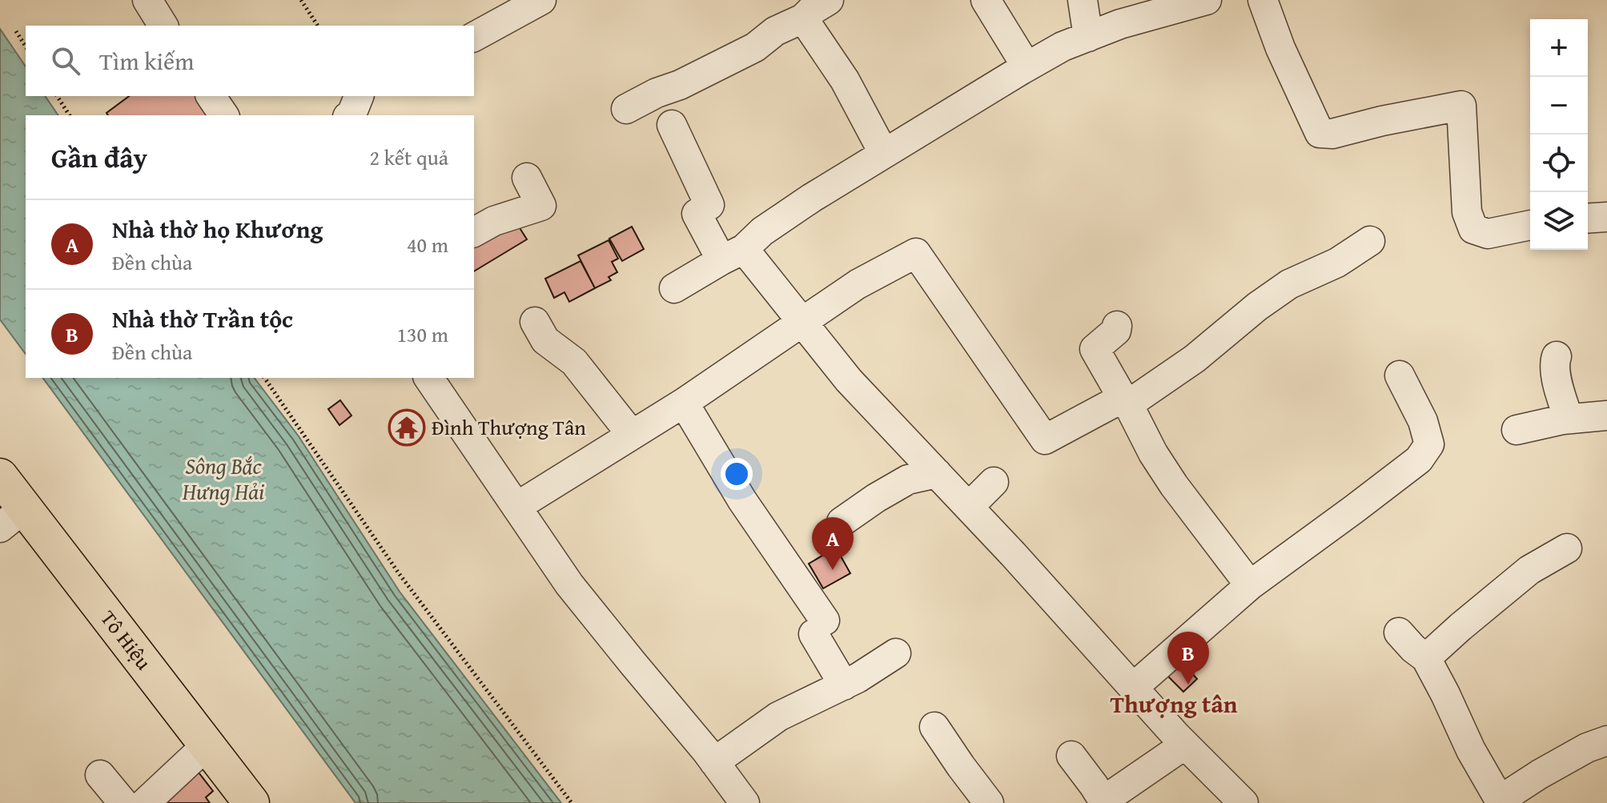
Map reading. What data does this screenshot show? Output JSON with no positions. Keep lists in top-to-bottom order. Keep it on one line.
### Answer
{"streets":{"main road":["Tô Hiệu"]},"districts":["Thượng tân"],"water":["Sông Bắc Hưng Hải"],"places":{"temple":["Đình Thượng Tân"]},"page":{"map_buttons":["+","−"],"search":"Tìm kiếm","heading":["Gần đây","2 kết quả"],"list":[{"mark":"A","name":"Nhà thờ họ Khương","note":"Đền chùa","value":"40 m"},{"mark":"B","name":"Nhà thờ Trần tộc","note":"Đền chùa","value":"130 m"}],"pins":["A","B"]}}
